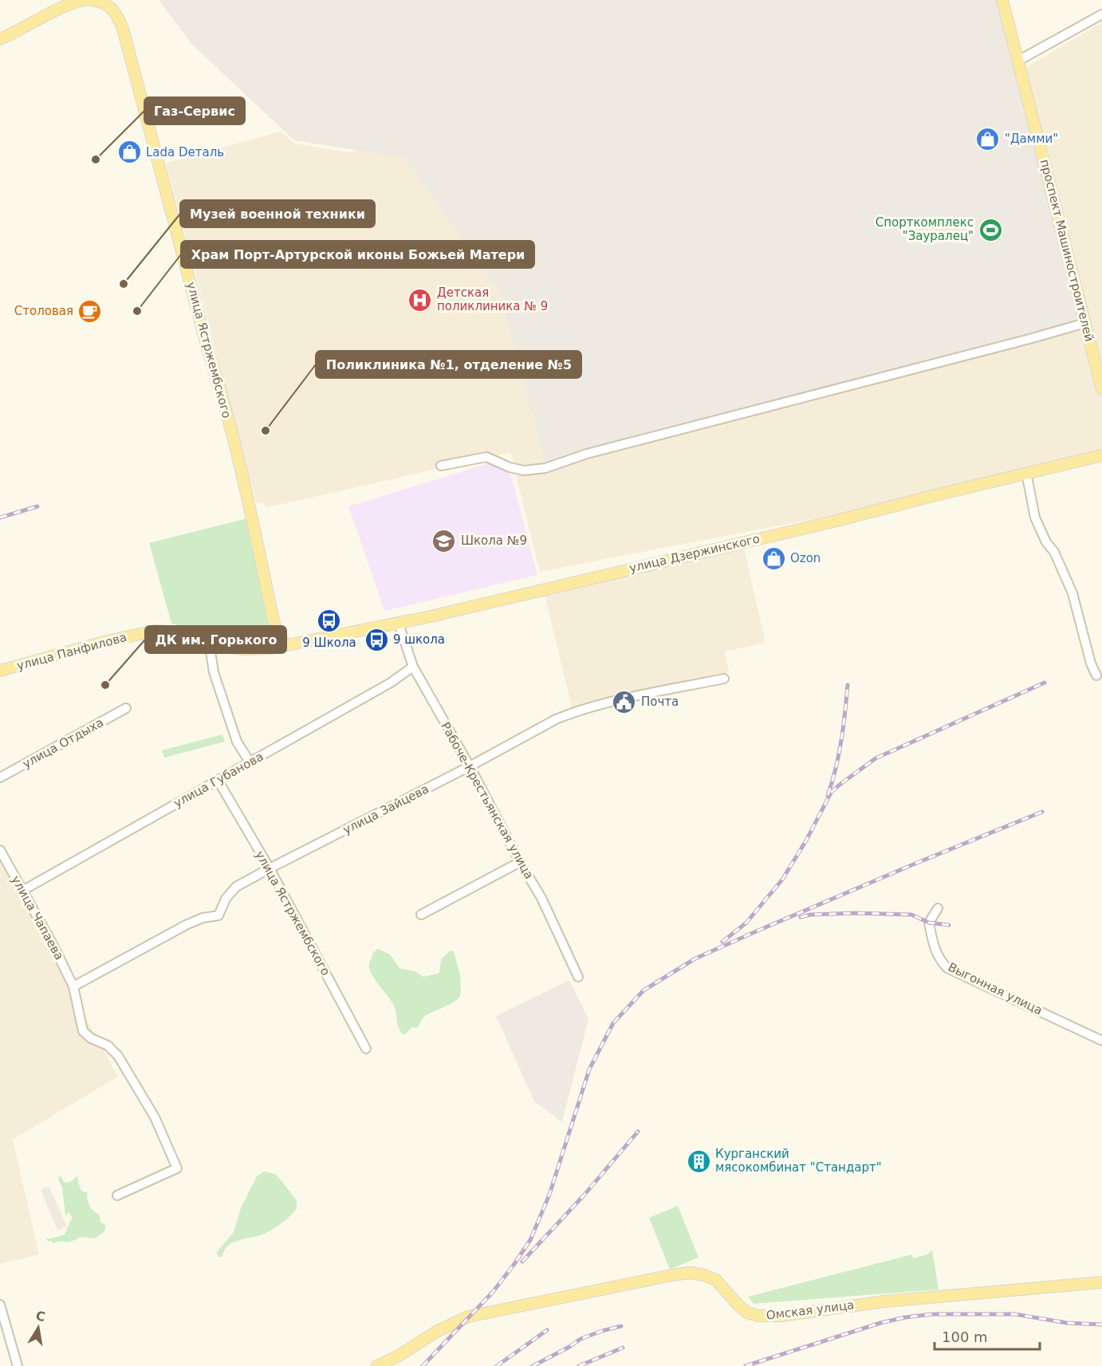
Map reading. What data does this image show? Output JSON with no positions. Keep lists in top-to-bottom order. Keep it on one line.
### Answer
{"streets":{"main road":["проспект Машиностроителей","улица Ястржембского","улица Дзержинского","улица Панфилова","Омская улица"],"street":["улица Отдыха","улица Губанова","Рабоче-Крестьянская улица","улица Зайцева","улица Чапаева","Выгонная улица"]},"crossings":[["улица Ястржембского","улица Дзержинского"],["улица Ястржембского","улица Панфилова"],["улица Ястржембского","улица Губанова"],["улица Ястржембского","улица Зайцева"],["улица Дзержинского","улица Панфилова"],["улица Дзержинского","Рабоче-Крестьянская улица"],["улица Губанова","Рабоче-Крестьянская улица"],["улица Губанова","улица Чапаева"],["Рабоче-Крестьянская улица","улица Зайцева"],["улица Зайцева","улица Чапаева"]],"places":{"shop":["\"Дамми\"","Lada Dеталь","Ozon"],"other":["Газ-Сервис","Музей военной техники","Храм Порт-Артурской иконы Божьей Матери","Поликлиника №1, отделение №5","ДК им. Горького"],"sports":["Спорткомплекс \"Зауралец\""],"hospital":["Детская поликлиника № 9"],"cafe":["Столовая"],"school or university":["Школа №9"],"bus stop":["9 Школа","9 школа"],"public building":["Почта"],"building":["Курганский мясокомбинат \"Стандарт\""]},"scale_bar":"100 m","north":"top"}
